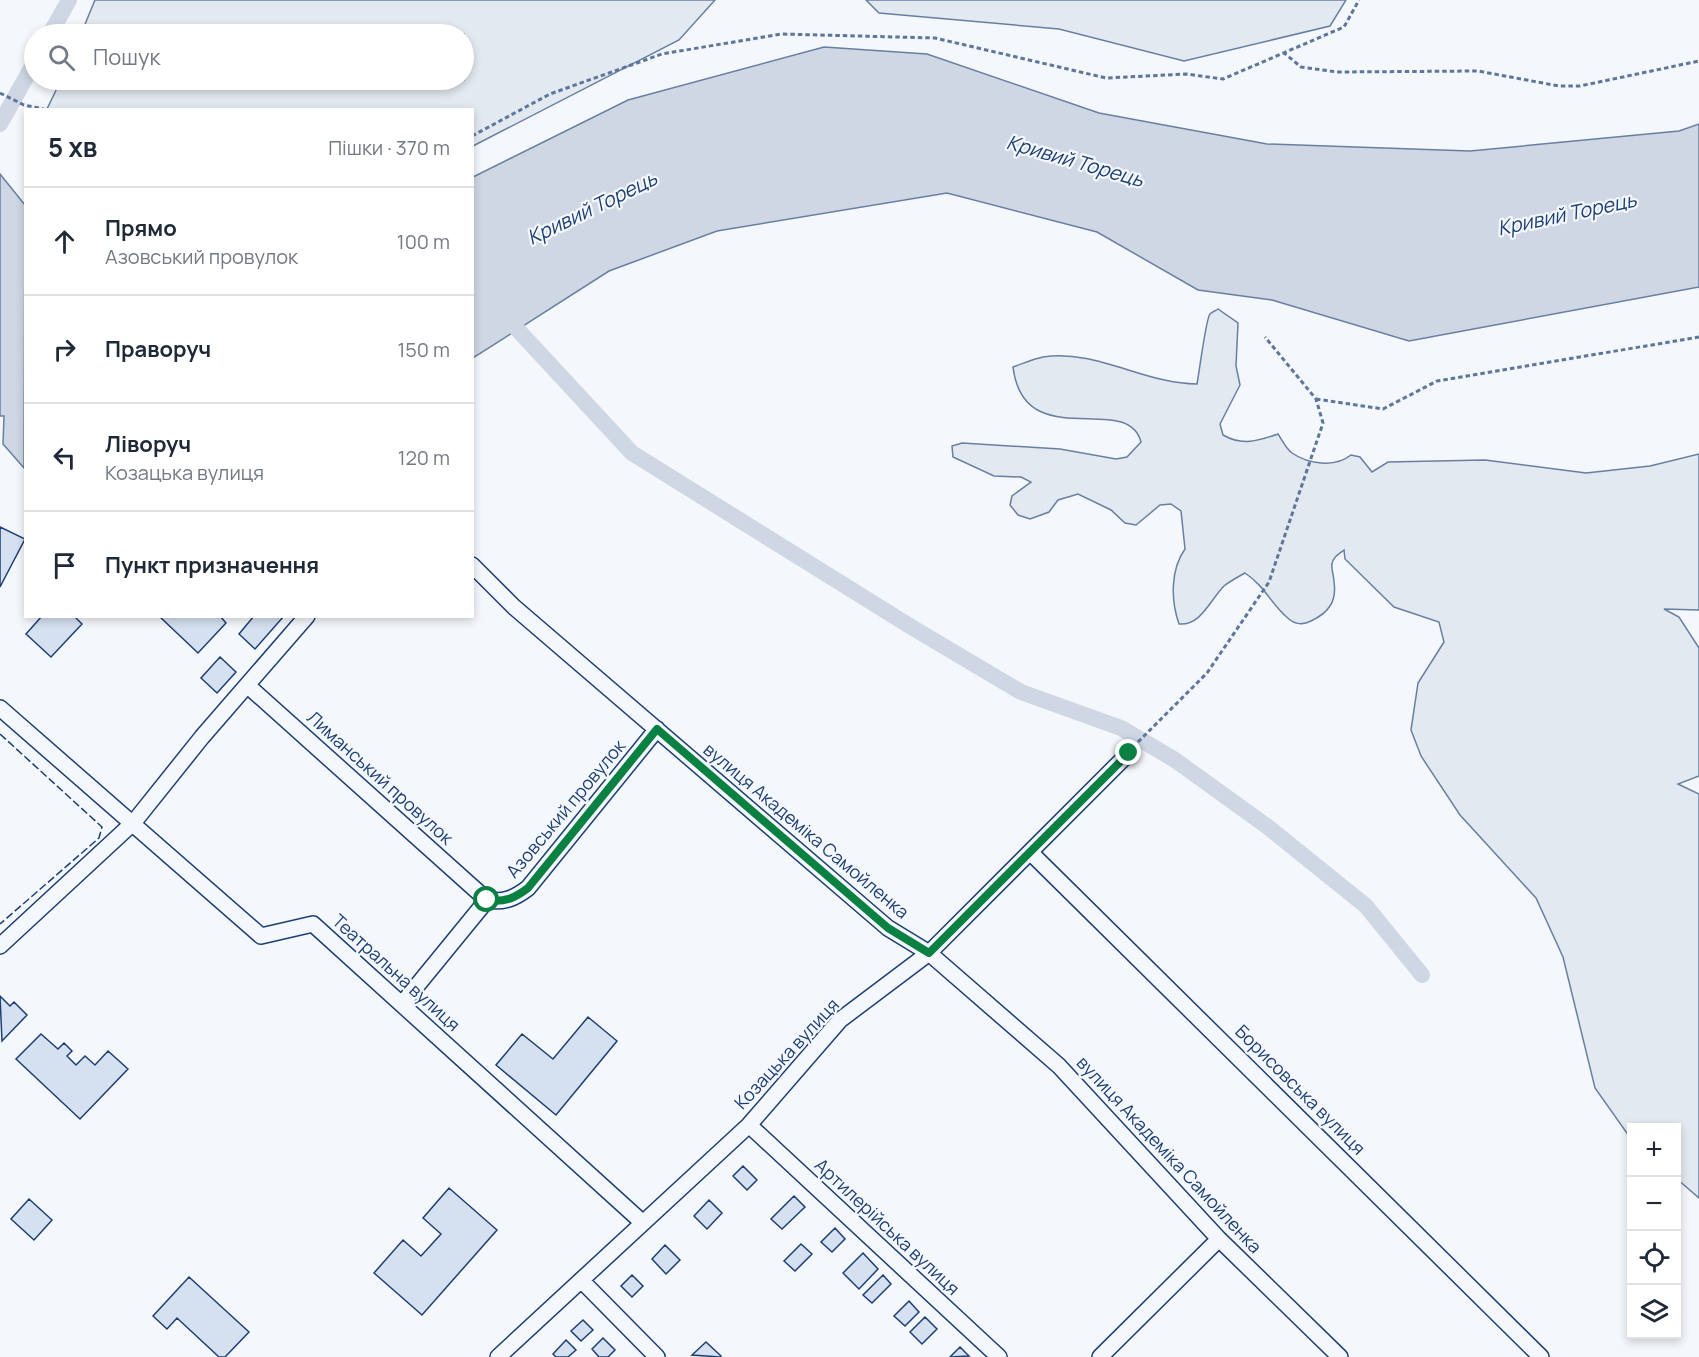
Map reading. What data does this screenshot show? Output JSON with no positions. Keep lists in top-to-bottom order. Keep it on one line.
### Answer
{"streets":{"street":["Лиманський провулок","Азовський провулок","вулиця Академіка Самойленка","Театральна вулиця","Козацька вулиця","Борисовська вулиця","Артилерійська вулиця"]},"crossings":[["Лиманський провулок","Азовський провулок"],["Азовський провулок","вулиця Академіка Самойленка"],["вулиця Академіка Самойленка","Козацька вулиця"],["Театральна вулиця","Козацька вулиця"],["Козацька вулиця","Борисовська вулиця"],["Козацька вулиця","Артилерійська вулиця"]],"water":["Кривий Торець"],"page":{"search":"Пошук","heading":["5 хв","Пішки · 370 m"],"list":[["Прямо","Азовський провулок","100 m"],["Праворуч","150 m"],["Ліворуч","Козацька вулиця","120 m"],"Пункт призначення"],"map_buttons":["+","−"]}}
